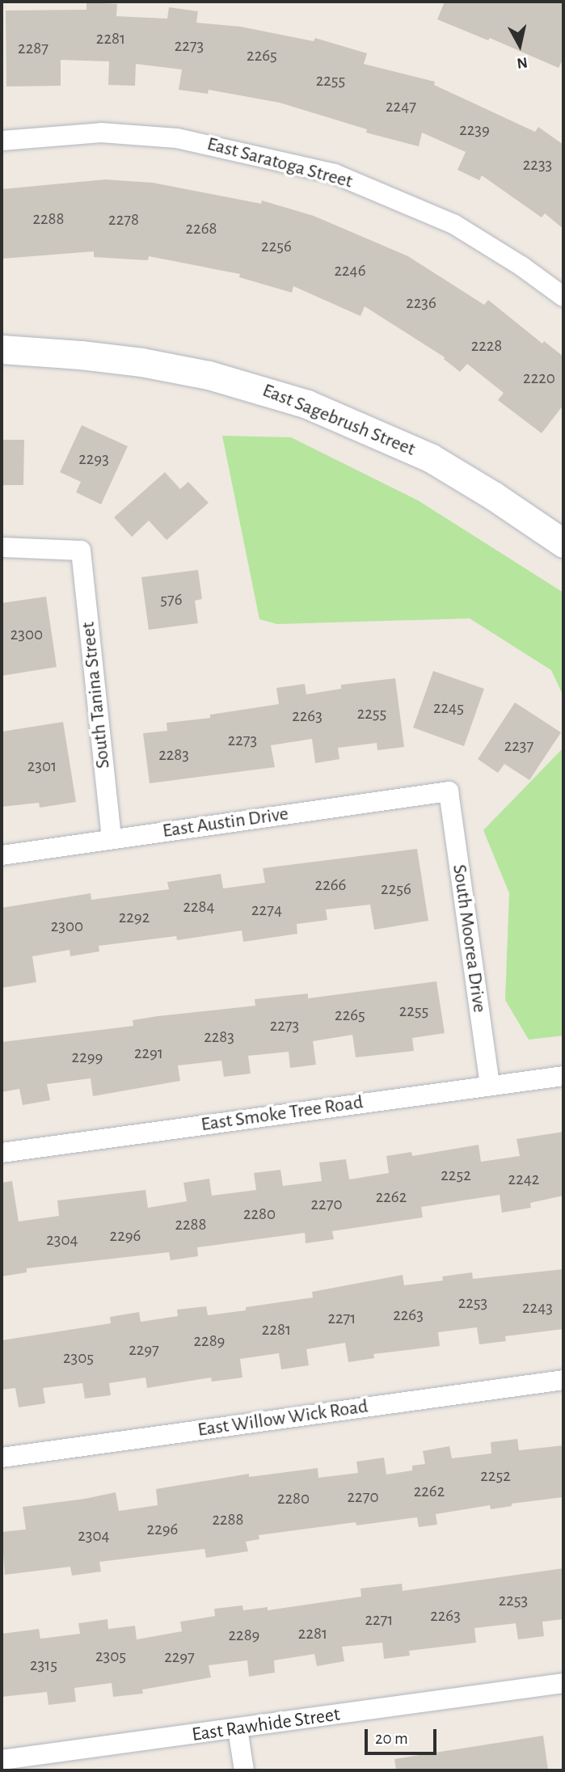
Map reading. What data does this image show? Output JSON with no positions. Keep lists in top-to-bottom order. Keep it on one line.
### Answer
{"streets":{"street":["East Saratoga Street","East Sagebrush Street","South Tanina Street","East Austin Drive","South Moorea Drive","East Smoke Tree Road","East Willow Wick Road","East Rawhide Street"]},"crossings":[["South Tanina Street","East Austin Drive"],["East Austin Drive","South Moorea Drive"],["South Moorea Drive","East Smoke Tree Road"]],"house_numbers":["2281","2273","2287","2265","2255","2247","2239","2233","2288","2278","2268","2256","2246","2236","2228","2220","2293","576","2300","2245","2255","2263","2273","2237","2283","2301","2266","2256","2284","2274","2292","2300","2255","2265","2273","2283","2291","2299","2252","2242","2262","2270","2280","2288","2296","2304","2253","2243","2263","2271","2281","2289","2297","2305","2252","2262","2270","2280","2288","2296","2304","2253","2263","2271","2281","2289","2305","2297","2315"],"scale_bar":"20 m","north":"bottom"}
